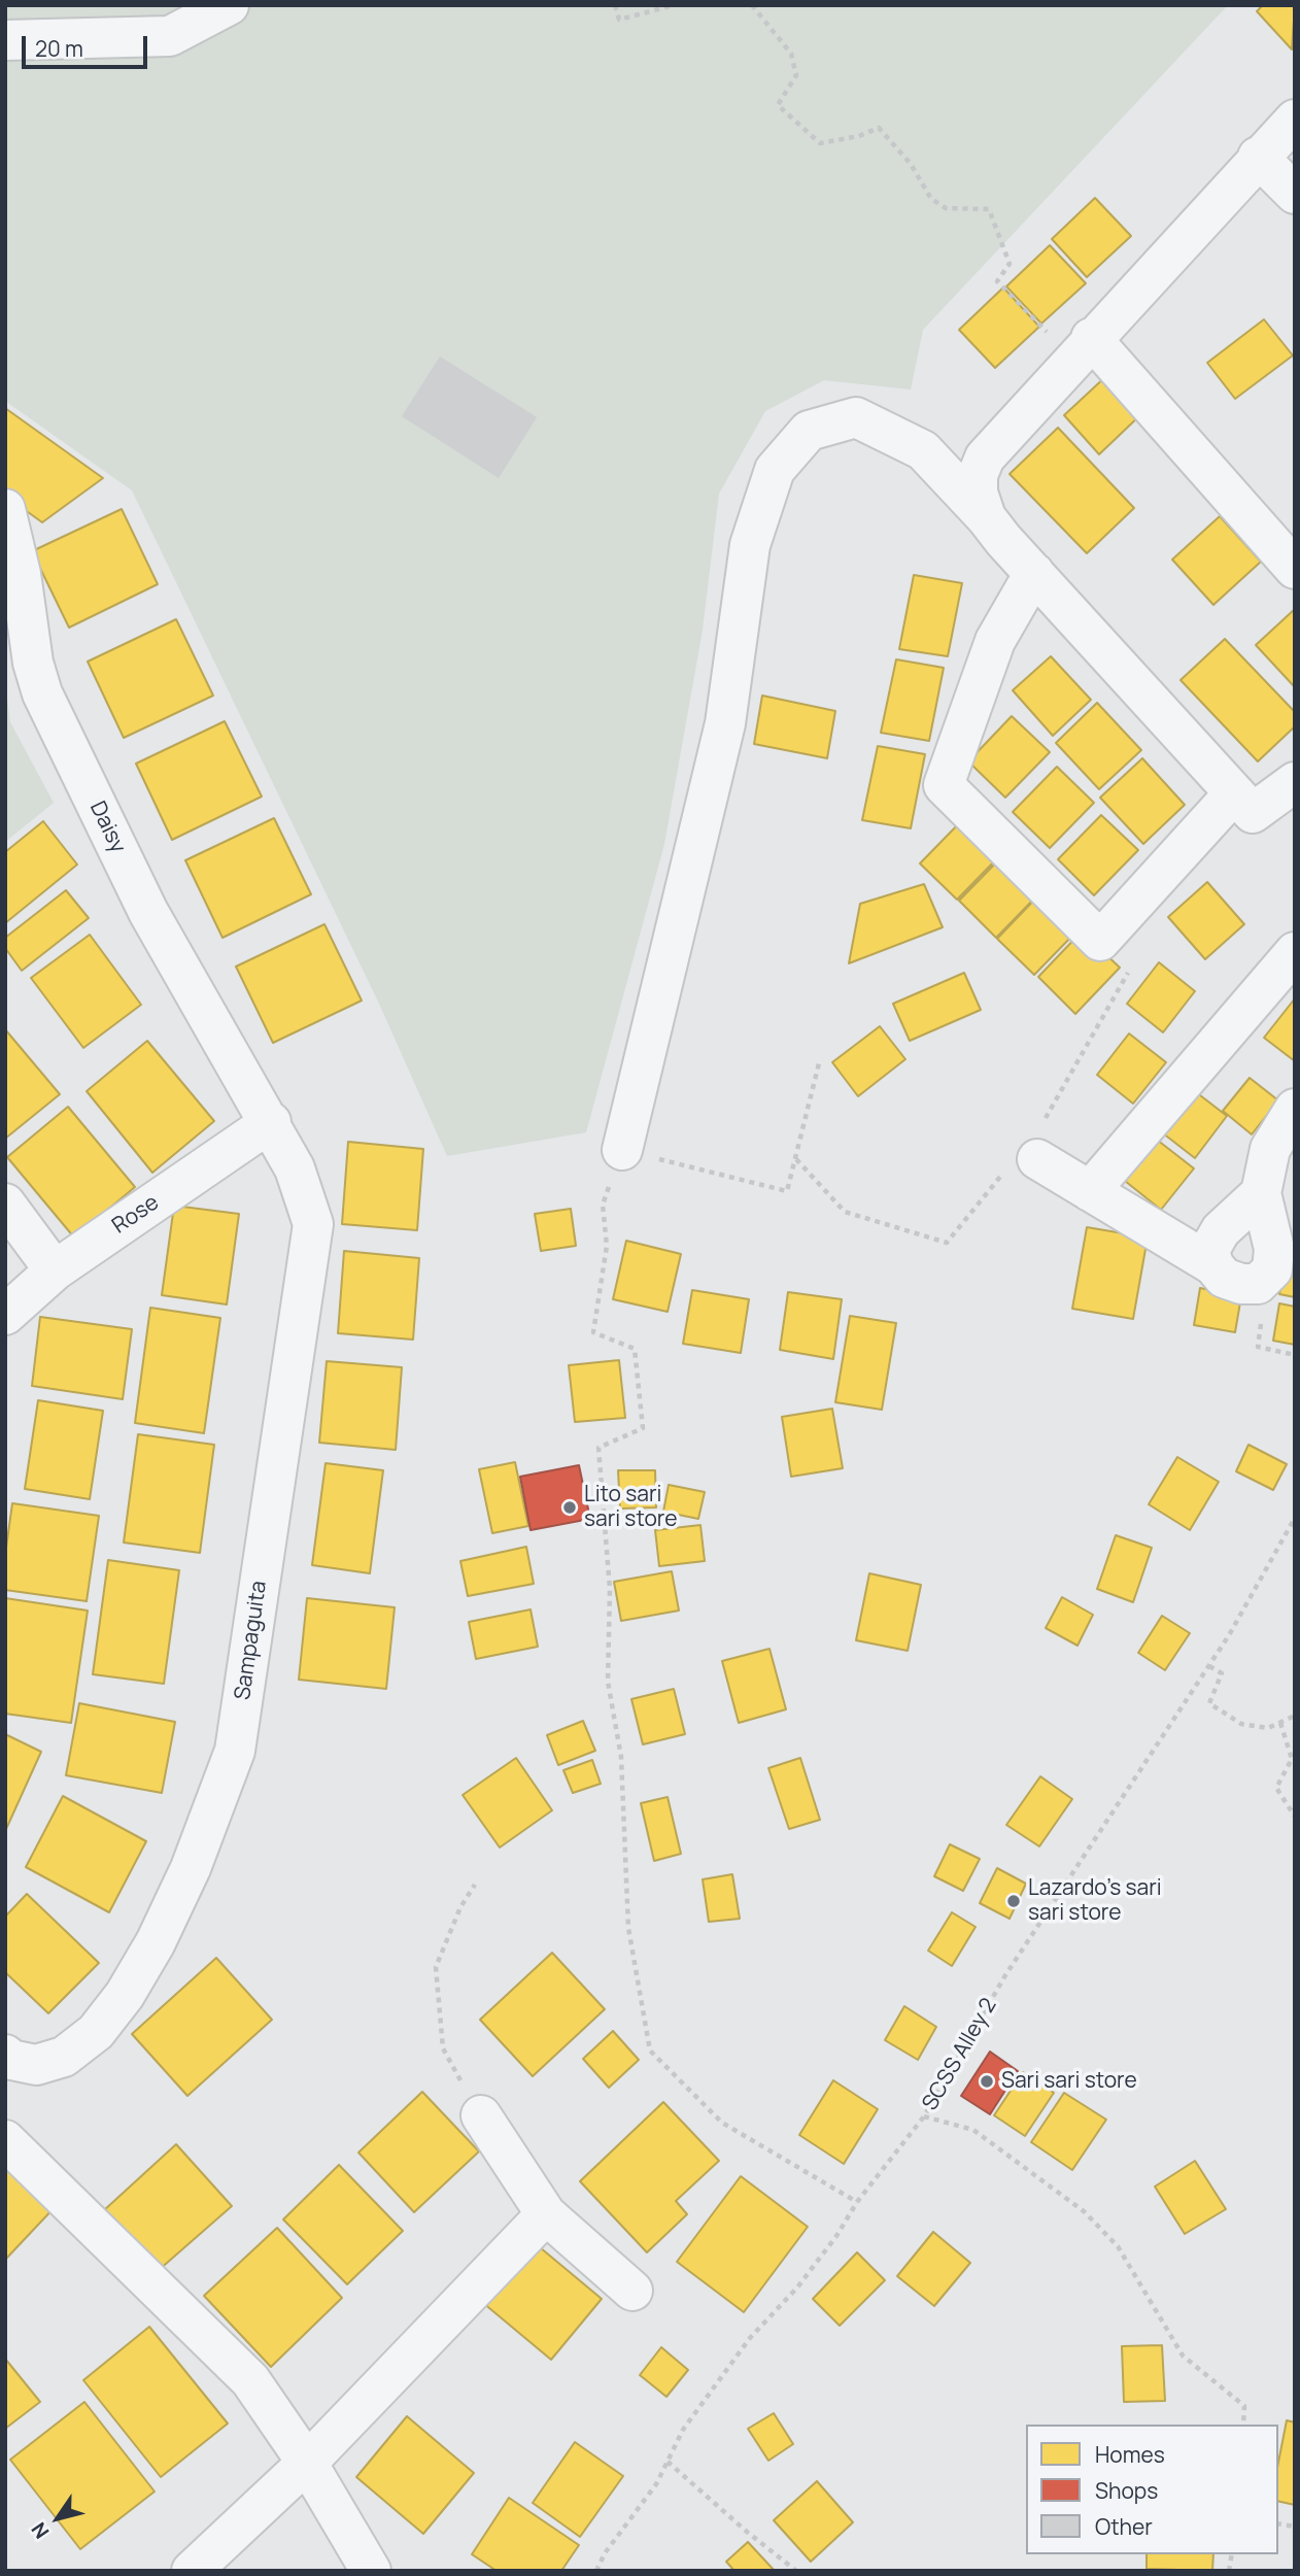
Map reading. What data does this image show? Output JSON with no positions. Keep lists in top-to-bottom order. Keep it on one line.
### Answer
{"streets":{"street":["Daisy","Rose","Sampaguita"],"path":["SCSS Alley 2"]},"crossings":[["Daisy","Rose"],["Daisy","Sampaguita"],["Rose","Sampaguita"]],"places":["Lito sari sari store","Lazardo’s sari sari store","Sari sari store"],"legend":["Homes","Shops","Other"],"scale_bar":"20 m","north":"bottom left"}
